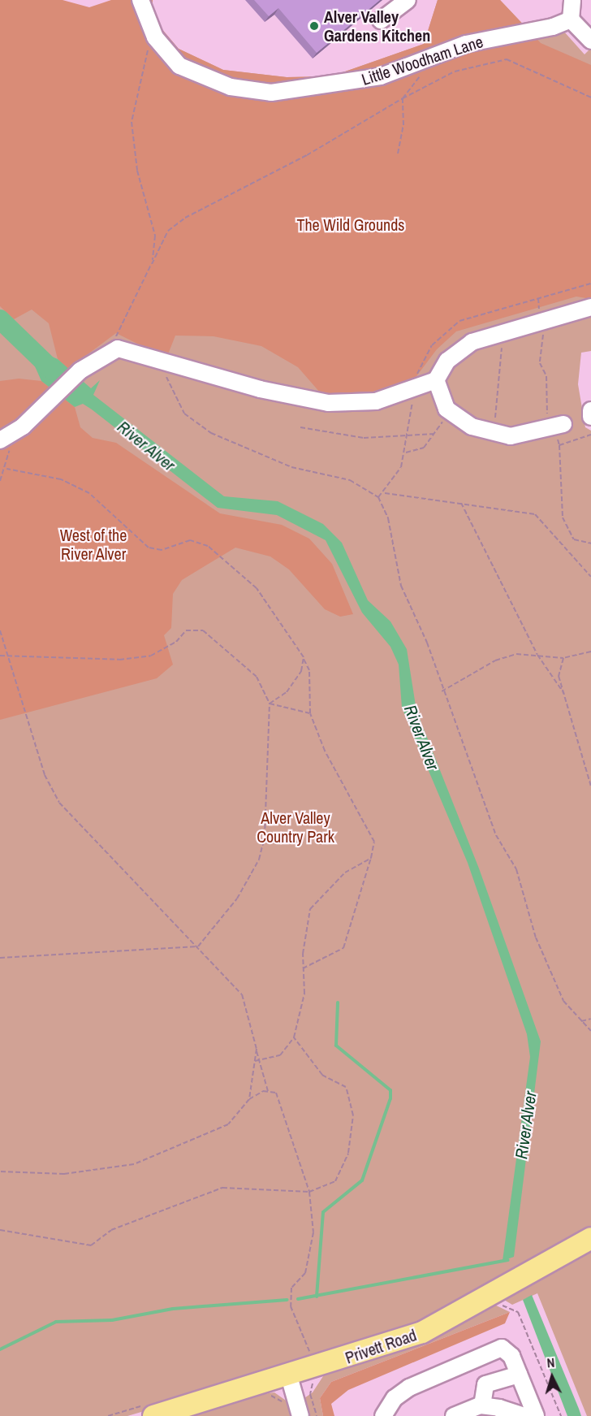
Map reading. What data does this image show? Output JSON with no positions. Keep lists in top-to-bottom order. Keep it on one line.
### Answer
{"streets":{"main road":["Privett Road"],"street":["Little Woodham Lane"]},"water":["River Alver"],"parks":["The Wild Grounds","West of the River Alver","Alver Valley Country Park"],"places":["Alver Valley Gardens Kitchen"],"north":"top"}
